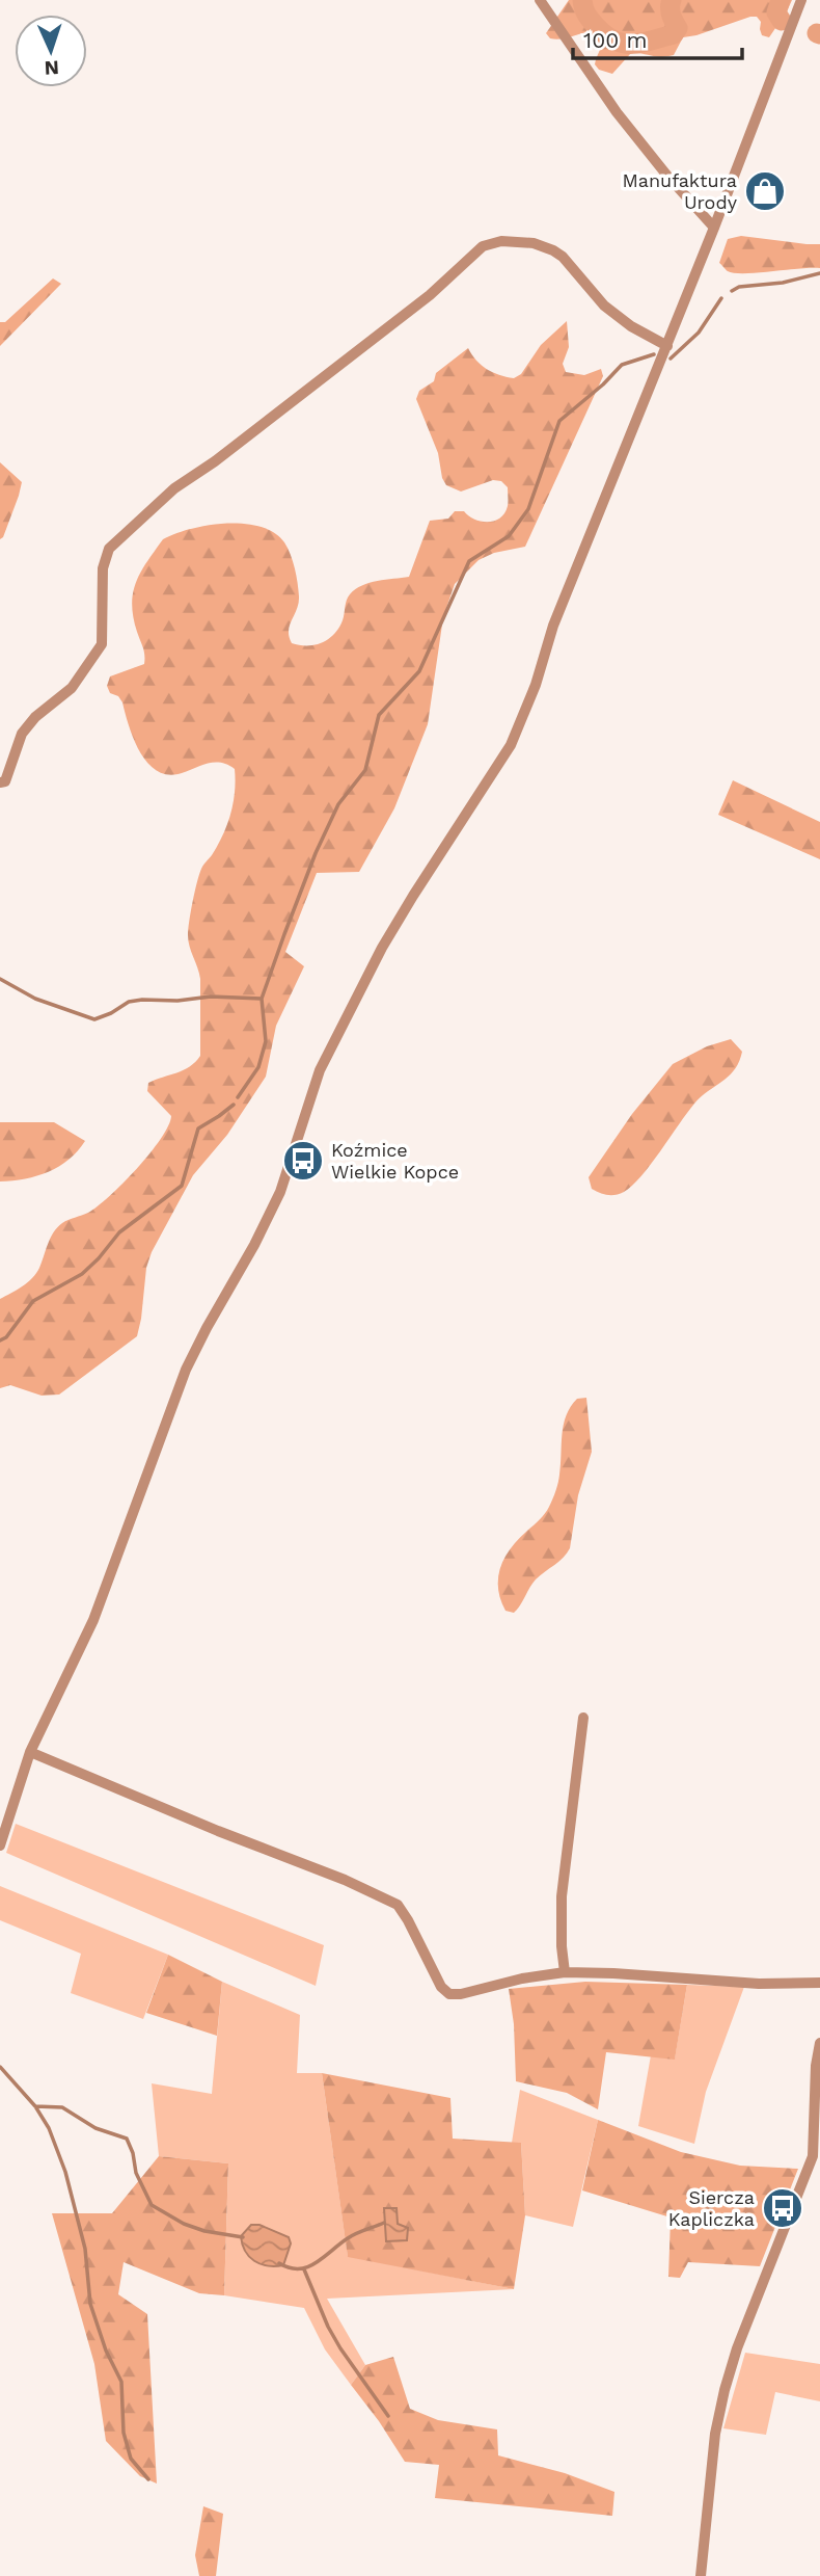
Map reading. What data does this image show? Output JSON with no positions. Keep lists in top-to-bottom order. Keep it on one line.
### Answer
{"places":{"shop":["Manufaktura Urody"],"bus stop":["Koźmice Wielkie Kopce","Siercza Kapliczka"]},"scale_bar":"100 m","north":"bottom"}
